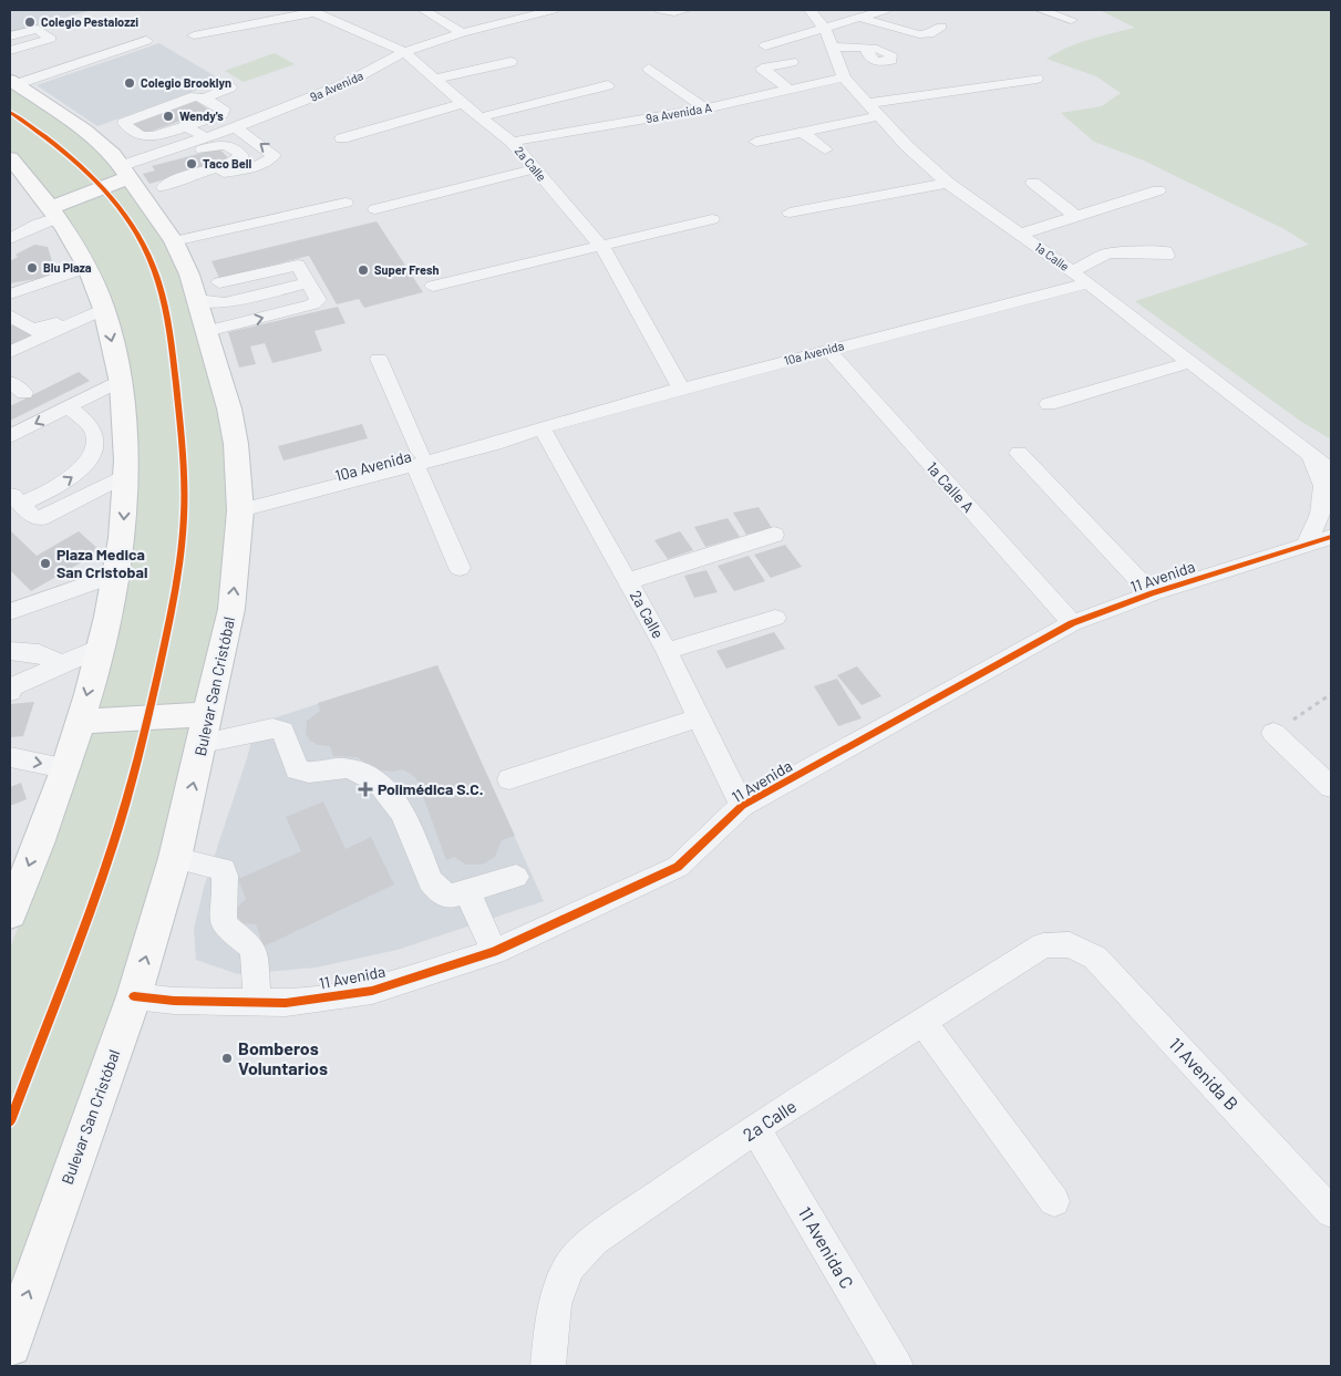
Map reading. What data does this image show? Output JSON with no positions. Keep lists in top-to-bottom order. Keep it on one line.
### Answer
{"streets":{"main road":["Bulevar San Cristóbal"],"street":["9a Avenida","9a Avenida A","2a Calle","1a Calle","10a Avenida","1a Calle A","11 Avenida","11 Avenida B","11 Avenida C"]},"crossings":[["9a Avenida","2a Calle"],["9a Avenida","Bulevar San Cristóbal"],["9a Avenida A","2a Calle"],["9a Avenida A","1a Calle"],["2a Calle","10a Avenida"],["2a Calle","11 Avenida"],["2a Calle","11 Avenida B"],["2a Calle","11 Avenida C"],["1a Calle","10a Avenida"],["10a Avenida","1a Calle A"],["10a Avenida","Bulevar San Cristóbal"],["1a Calle A","11 Avenida"],["11 Avenida","Bulevar San Cristóbal"]],"places":{"other":["Colegio Pestalozzi","Colegio Brooklyn","Wendy's","Taco Bell","Blu Plaza","Super Fresh","Plaza Medica San Cristobal","Bomberos Voluntarios"],"health":["Polimédica S.C."]}}
